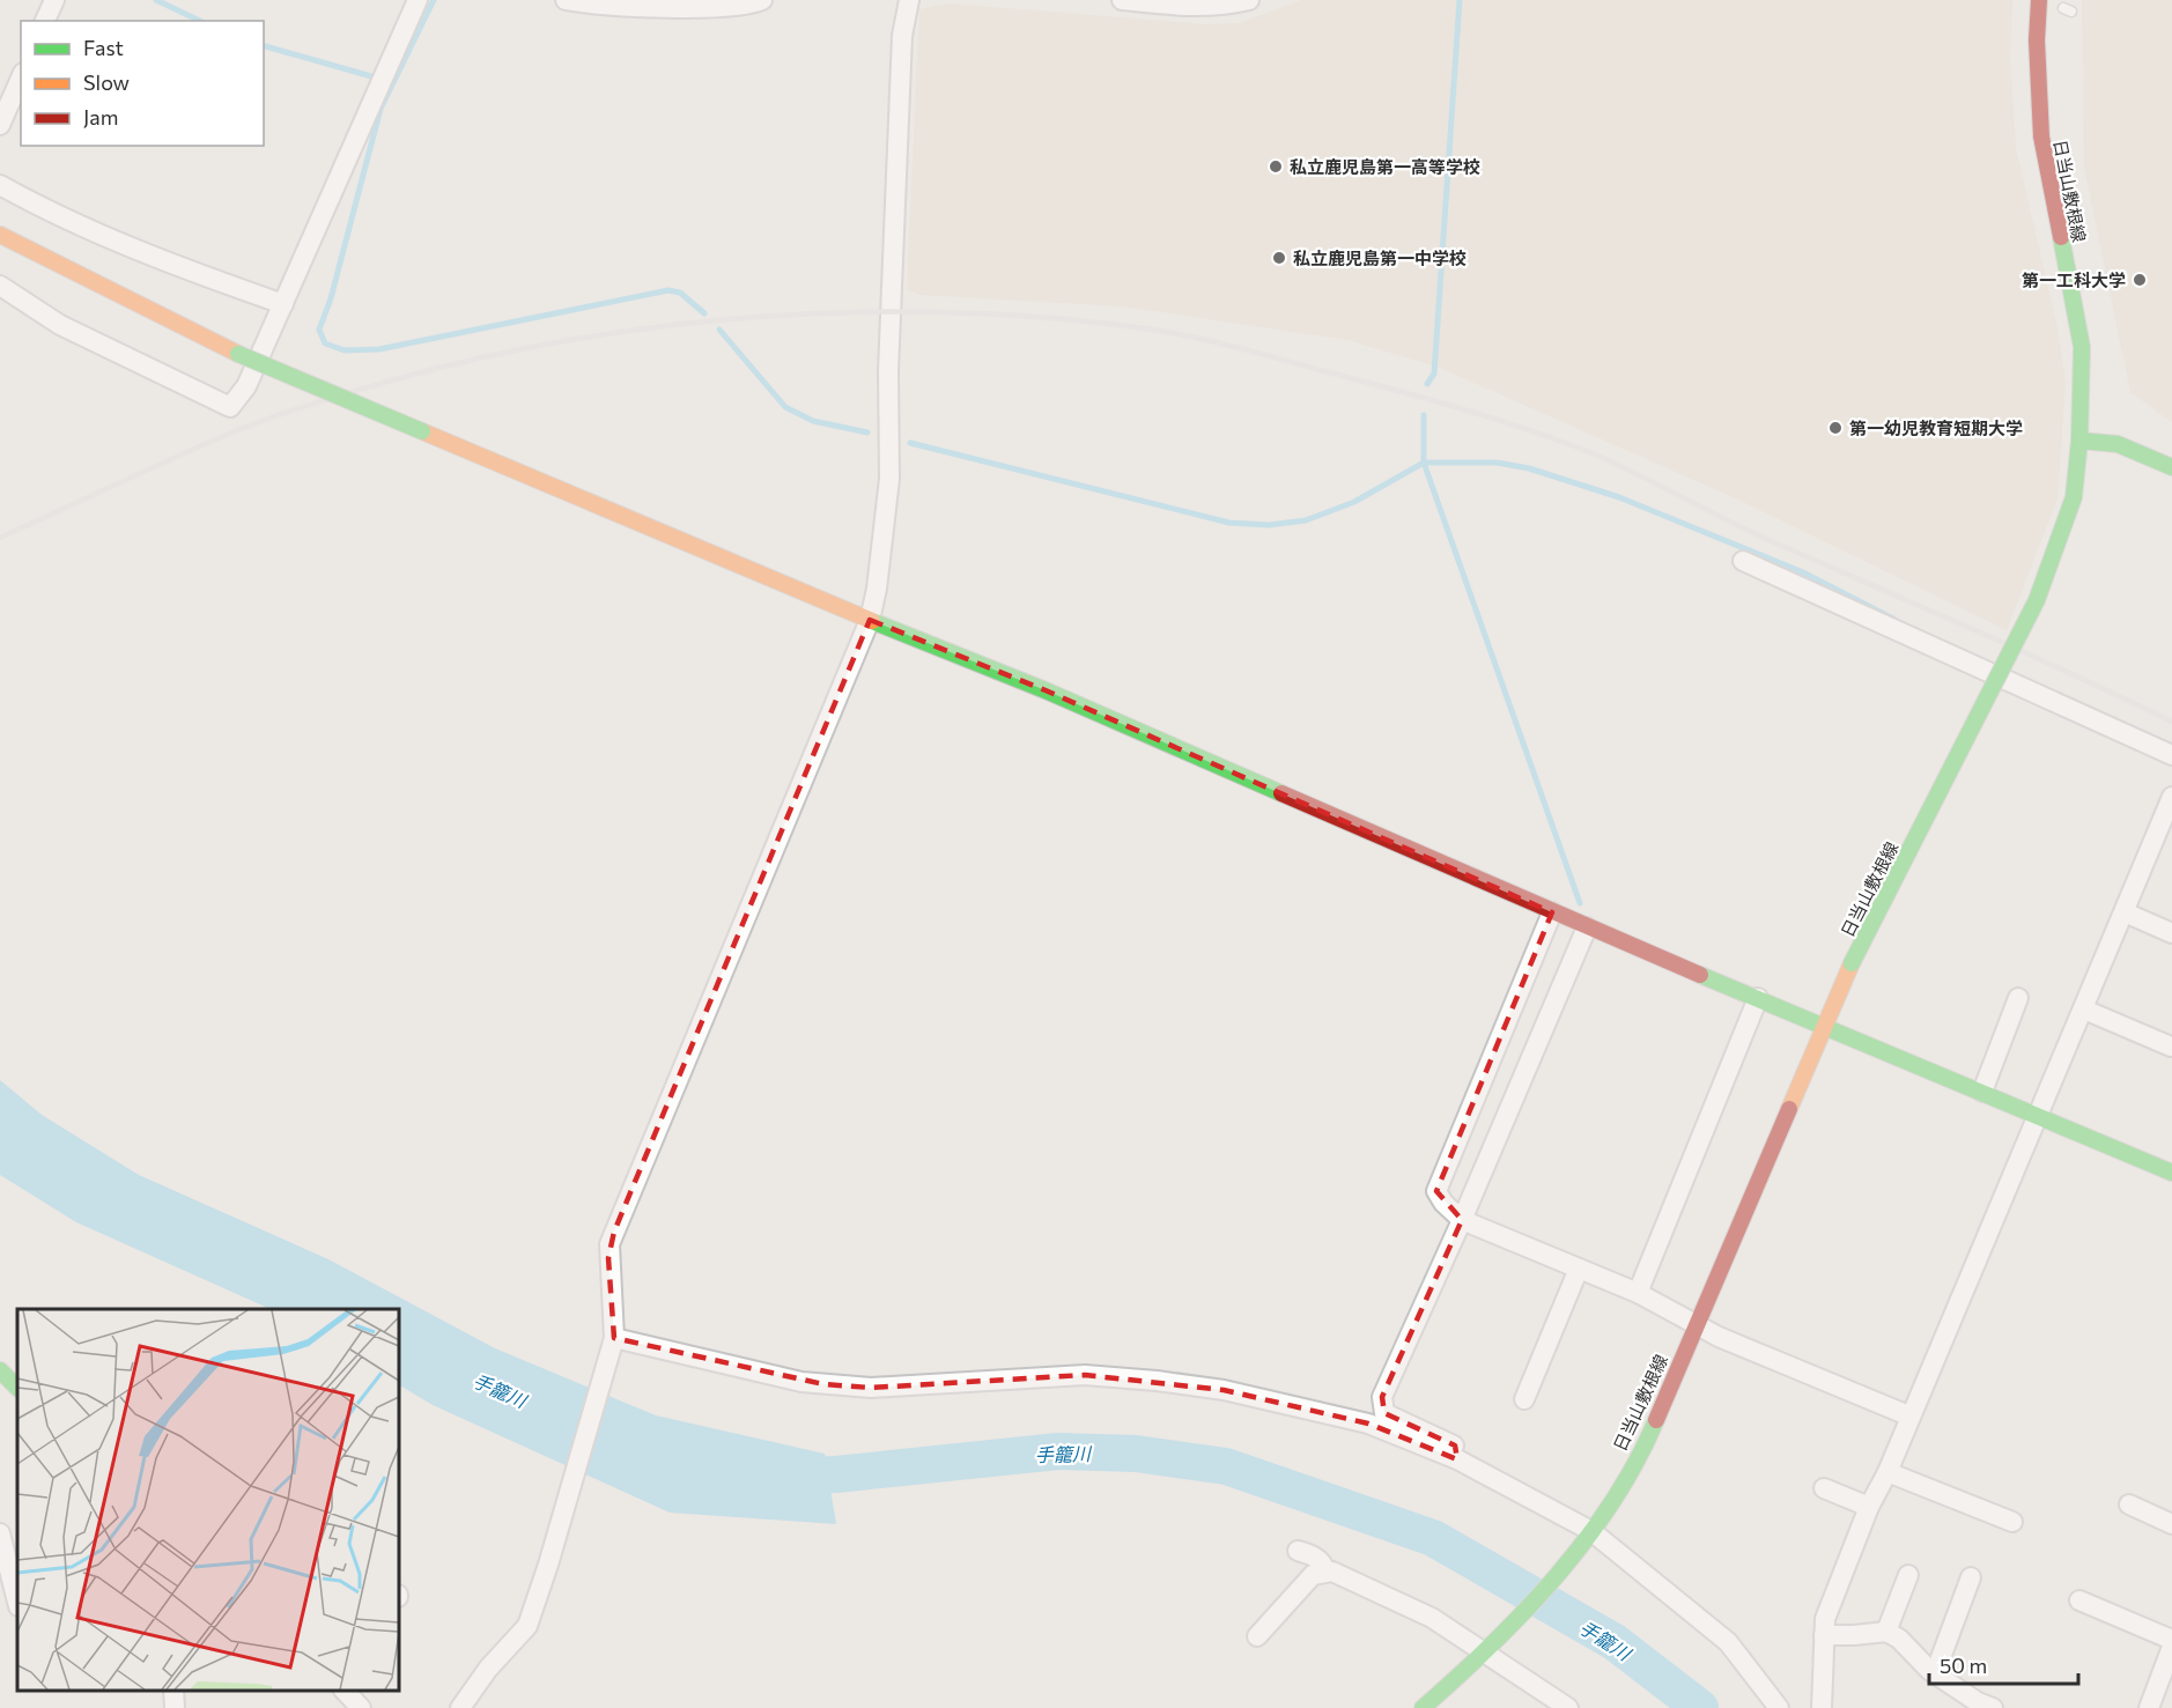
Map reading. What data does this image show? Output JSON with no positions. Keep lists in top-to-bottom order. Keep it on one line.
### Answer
{"streets":{"street":["日当山敷根線"]},"water":["手籠川"],"places":["私立鹿児島第一高等学校","私立鹿児島第一中学校","第一工科大学","第一幼児教育短期大学"],"legend":["Fast","Slow","Jam"],"scale_bar":"50 m"}
